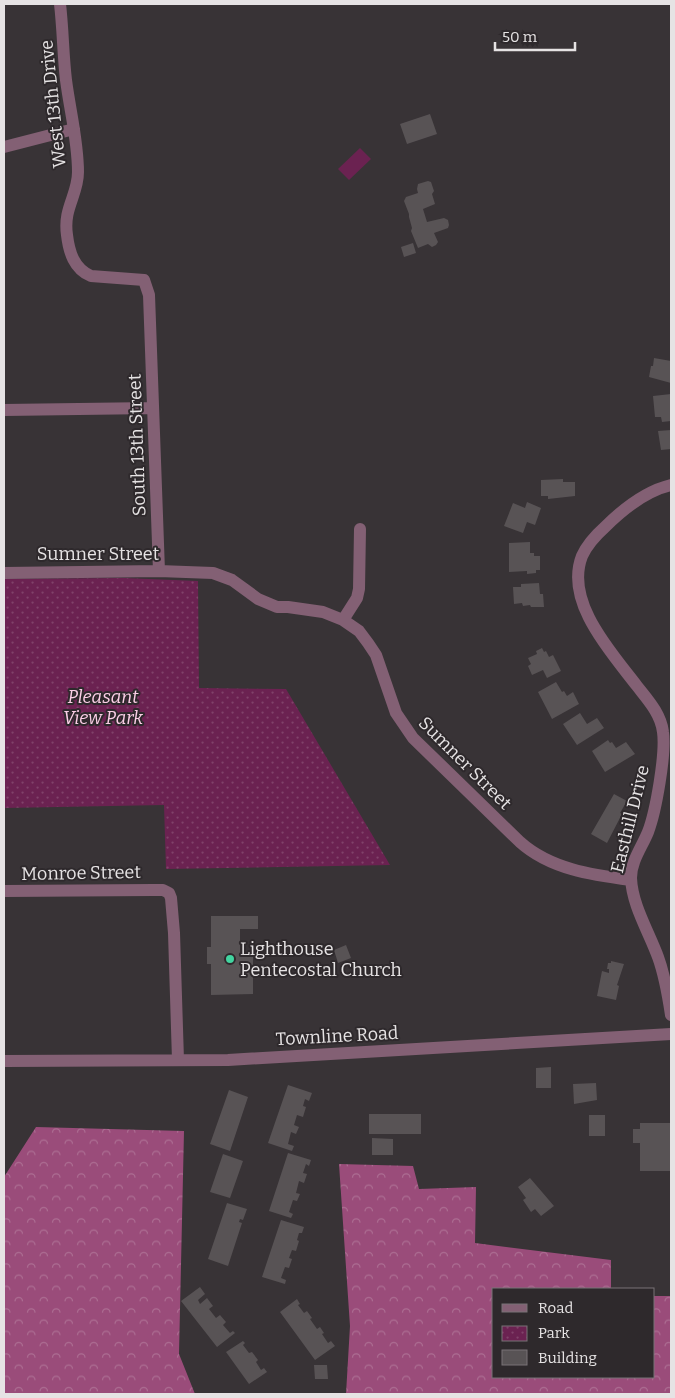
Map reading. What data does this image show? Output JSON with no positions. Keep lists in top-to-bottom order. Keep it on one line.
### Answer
{"streets":{"street":["West 13th Drive","South 13th Street","Sumner Street","Easthill Drive","Monroe Street","Townline Road"]},"crossings":[["West 13th Drive","South 13th Street"],["South 13th Street","Sumner Street"],["Sumner Street","Easthill Drive"],["Monroe Street","Townline Road"]],"parks":["Pleasant View Park"],"places":["Lighthouse Pentecostal Church"],"legend":["Road","Park","Building"],"scale_bar":"50 m"}
